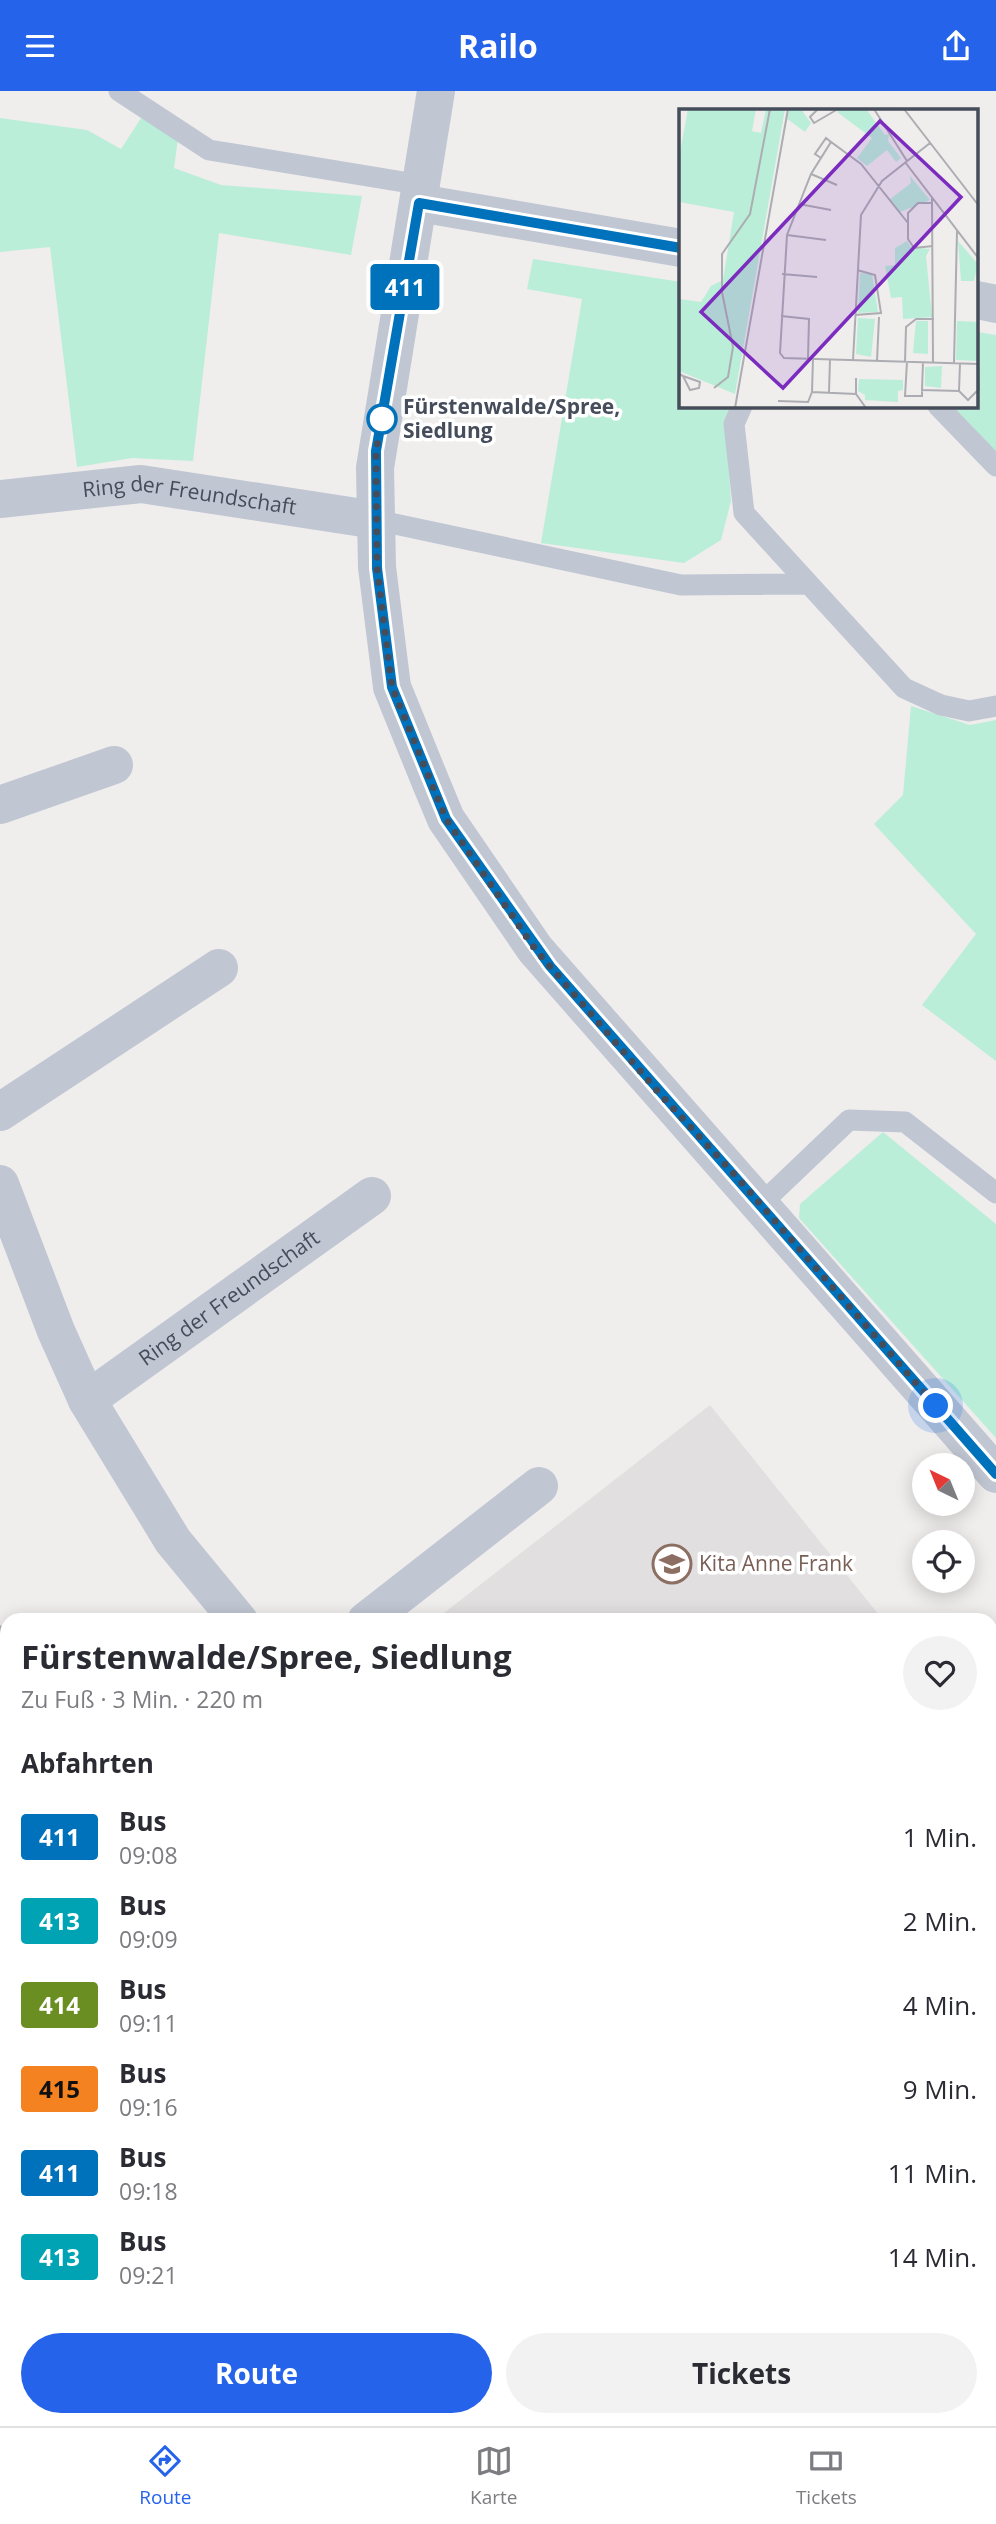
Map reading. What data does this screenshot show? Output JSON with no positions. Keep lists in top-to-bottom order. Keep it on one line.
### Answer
{"streets":{"street":["Ring der Freundschaft"]},"places":{"other":["Fürstenwalde/Spree, Siedlung"],"school or university":["Kita Anne Frank"]},"lines":["bus line 411"],"north":"top left","page":{"header":"Railo","on_map":"411","heading":[["Fürstenwalde/Spree, Siedlung","Zu Fuß · 3 Min. · 220 m"],"Abfahrten"],"list":[{"mark":"411","name":"Bus","note":"09:08","value":"1 Min."},{"mark":"413","name":"Bus","note":"09:09","value":"2 Min."},{"mark":"414","name":"Bus","note":"09:11","value":"4 Min."},{"mark":"415","name":"Bus","note":"09:16","value":"9 Min."},{"mark":"411","name":"Bus","note":"09:18","value":"11 Min."},{"mark":"413","name":"Bus","note":"09:21","value":"14 Min."}],"buttons":["Route","Tickets"],"tabs":["Route","Karte","Tickets"]}}
